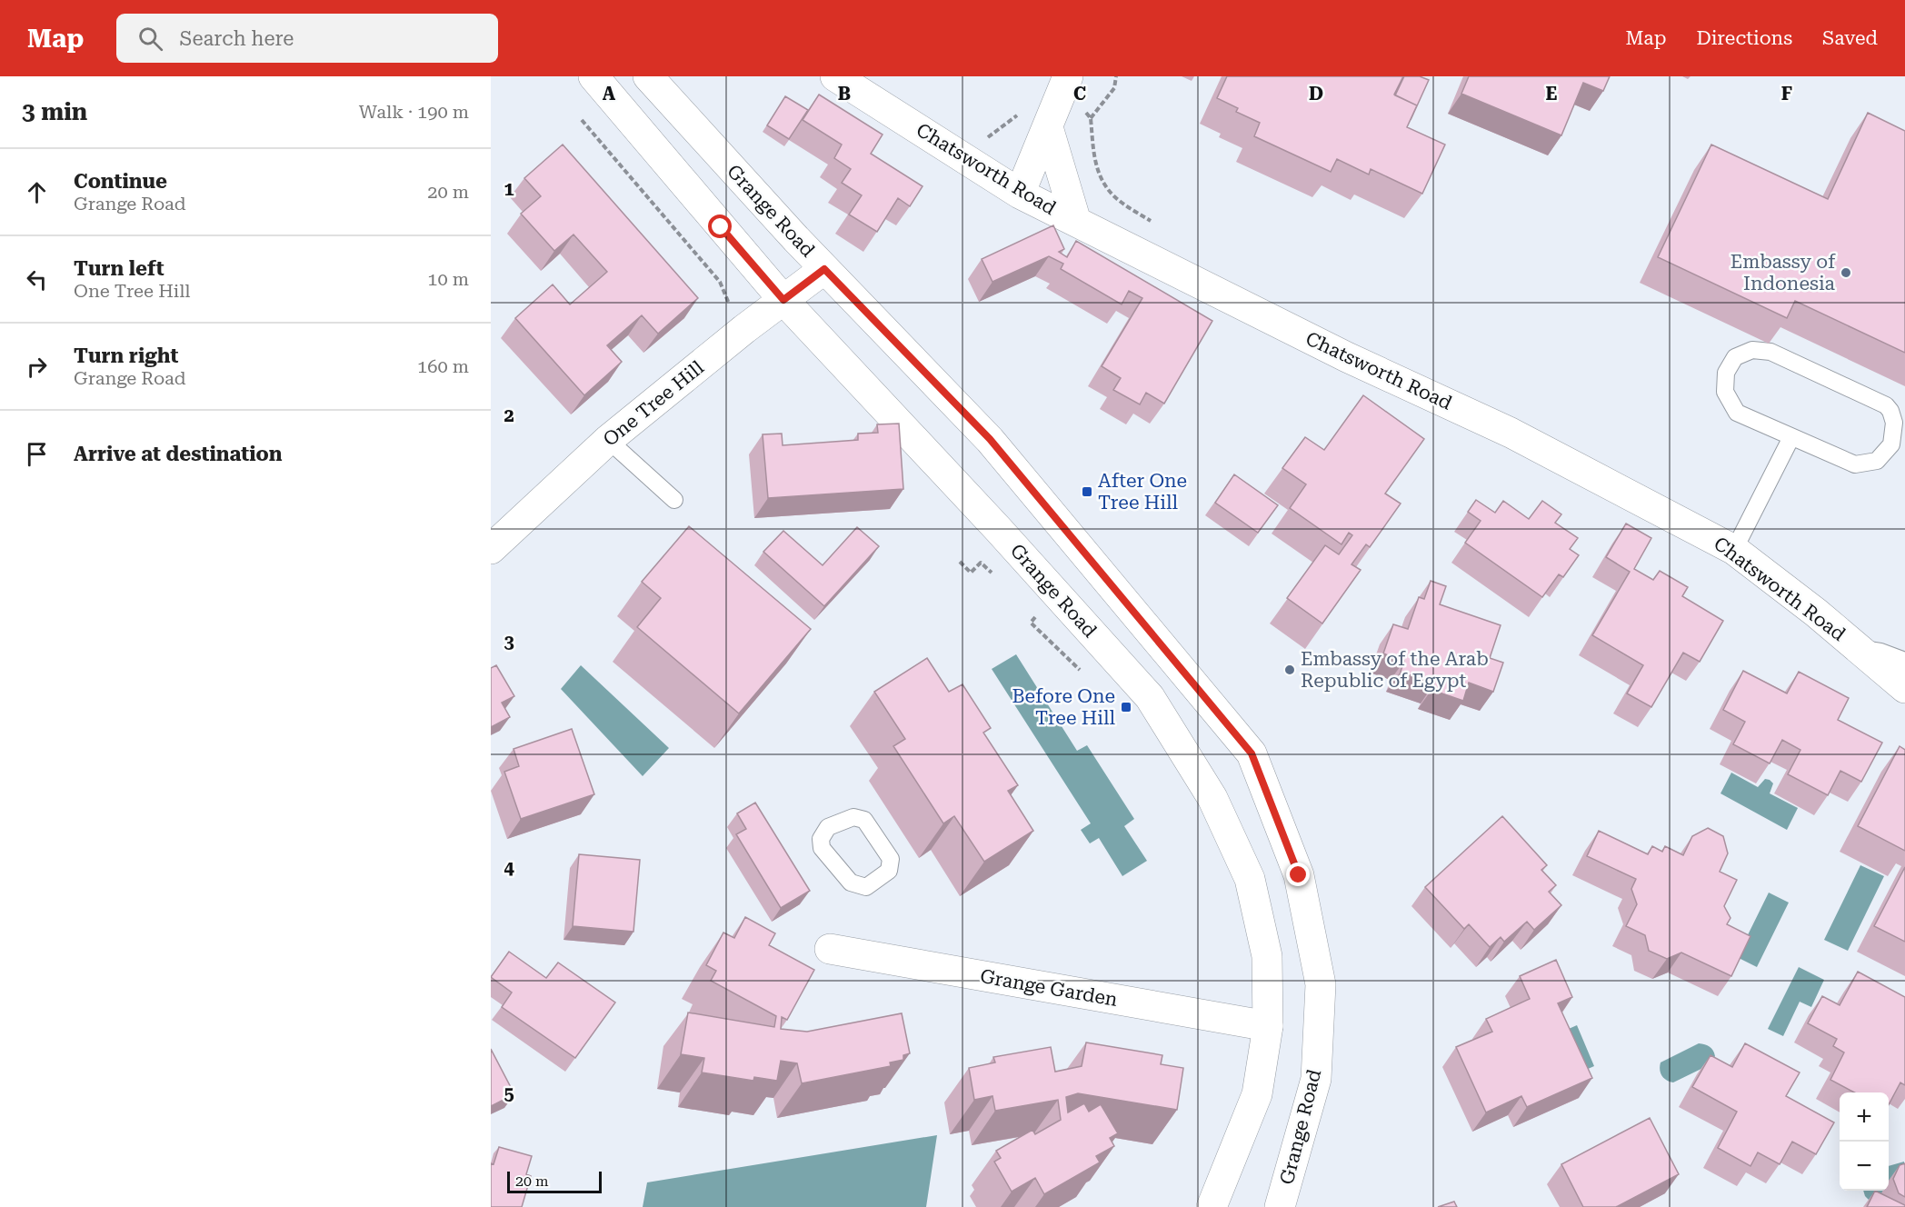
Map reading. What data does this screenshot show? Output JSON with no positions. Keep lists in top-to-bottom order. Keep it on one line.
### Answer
{"streets":{"main road":["Chatsworth Road","Grange Road","One Tree Hill","Grange Garden"]},"crossings":[["Grange Road","One Tree Hill"],["Grange Road","Grange Garden"]],"places":{"other":["Embassy of Indonesia","Embassy of the Arab Republic of Egypt"],"transit":["After One Tree Hill","Before One Tree Hill"]},"scale_bar":"20 m","page":{"header":"Map","search":"Search here","nav":["Map","Directions","Saved"],"heading":["3 min","Walk · 190 m"],"list":[["Continue","Grange Road","20 m"],["Turn left","One Tree Hill","10 m"],["Turn right","Grange Road","160 m"],"Arrive at destination"],"map_buttons":["+","−"],"scale":"20 m"},"grid":{"columns":["A","B","C","D","E","F"],"rows":["1","2","3","4","5"]}}
